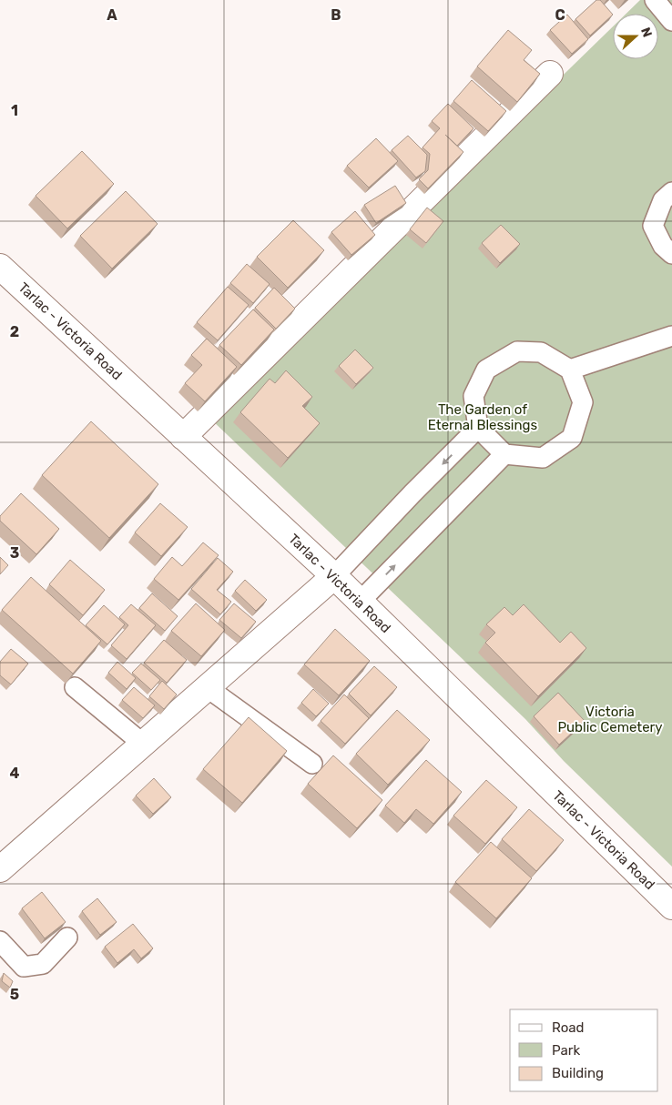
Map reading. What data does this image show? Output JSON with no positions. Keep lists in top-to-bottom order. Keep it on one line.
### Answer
{"streets":{"street":["Tarlac - Victoria Road"]},"parks":["The Garden of Eternal Blessings","Victoria Public Cemetery"],"legend":["Road","Park","Building"],"north":"right","grid":{"columns":["A","B","C"],"rows":["1","2","3","4","5"]}}
